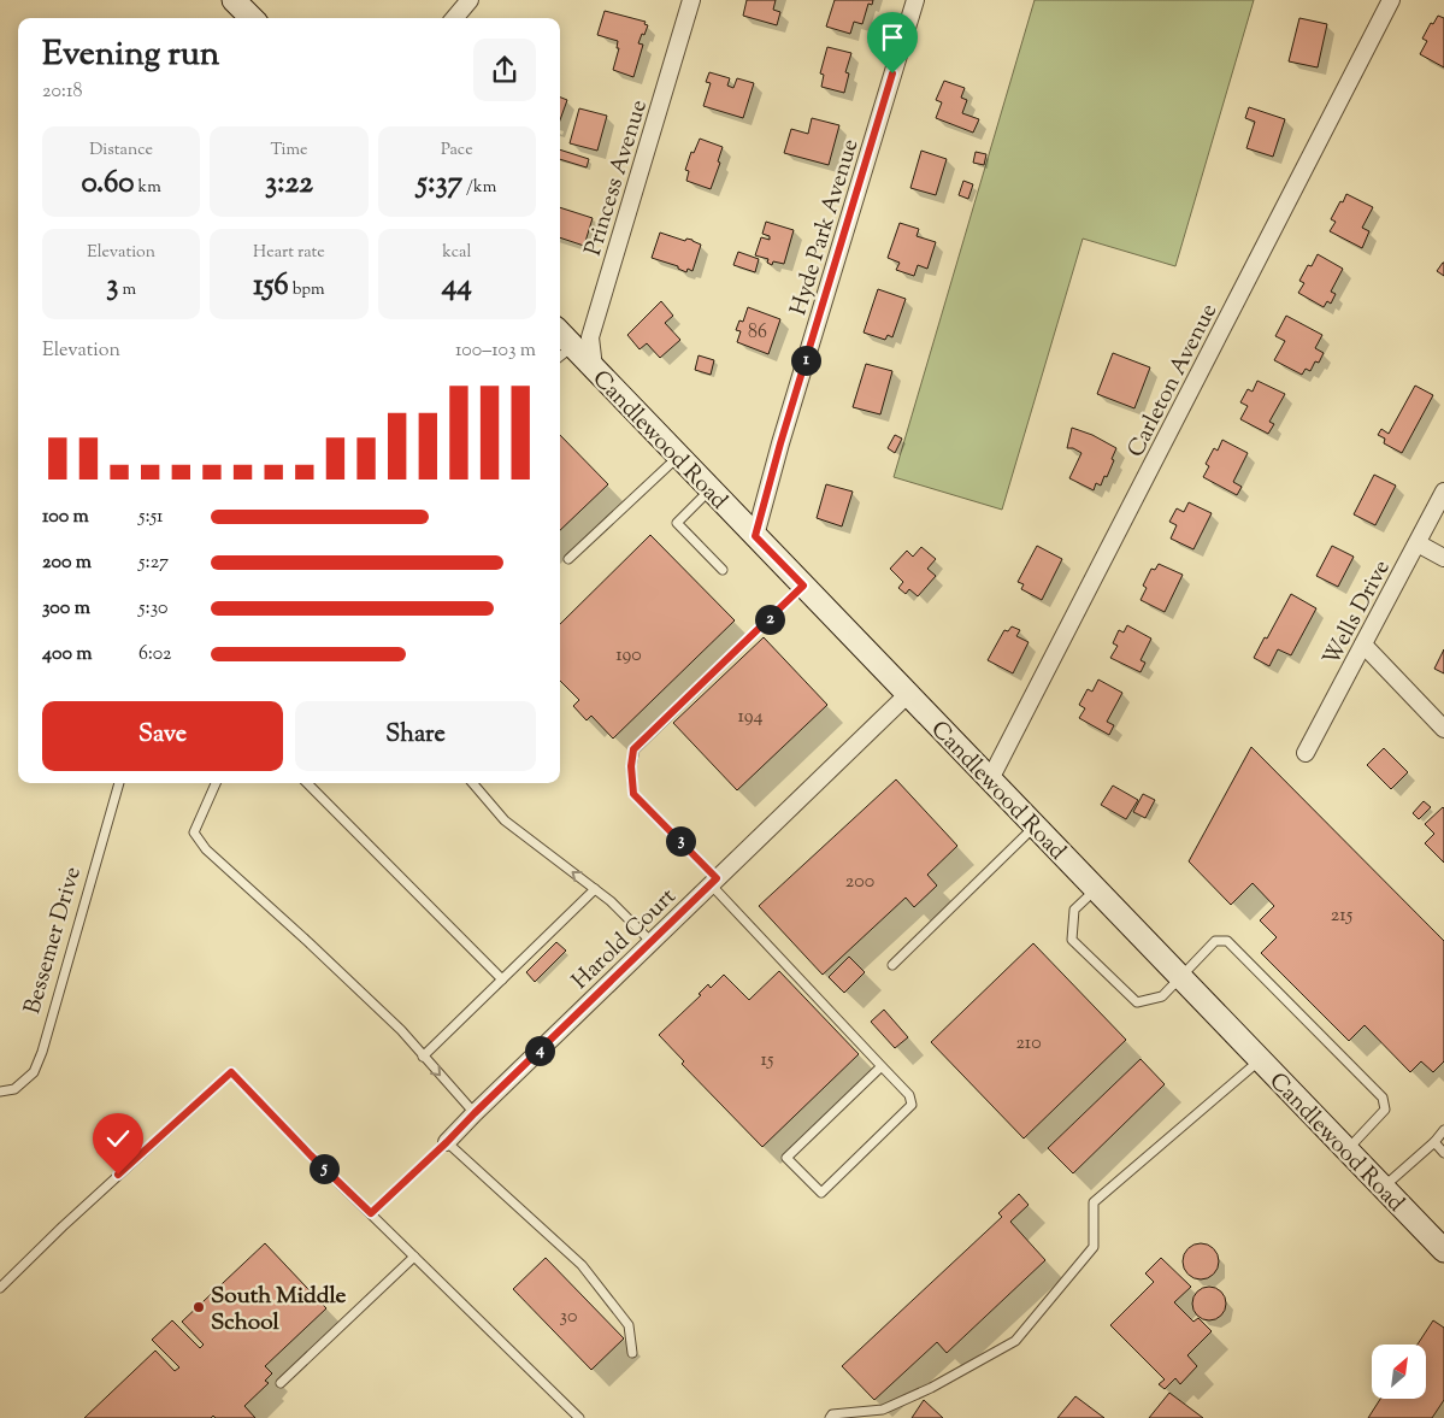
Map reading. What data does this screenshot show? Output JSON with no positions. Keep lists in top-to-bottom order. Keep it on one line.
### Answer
{"streets":{"street":["Princess Avenue","Hyde Park Avenue","Carleton Avenue","Candlewood Road","Wells Drive","Harold Court"],"lane":["Bessemer Drive"]},"crossings":[["Princess Avenue","Candlewood Road"],["Hyde Park Avenue","Candlewood Road"],["Carleton Avenue","Candlewood Road"],["Candlewood Road","Harold Court"]],"places":["South Middle School"],"house_numbers":["86","190","194","200","215","210","15","30"],"north":"top right","page":{"heading":["Evening run","20:18"],"stats":[["Distance","0.60 km"],["Time","3:22"],["Pace","5:37 /km"],["Elevation","3 m"],["Heart rate","156 bpm"],["kcal","44"]],"chart":["Elevation","100–103 m"],"pins":["1","2","3","4","5"],"list":[{"name":"100 m","note":"5:51"},{"name":"200 m","note":"5:27"},{"name":"300 m","note":"5:30"},{"name":"400 m","note":"6:02"}],"buttons":["Save","Share"]}}
